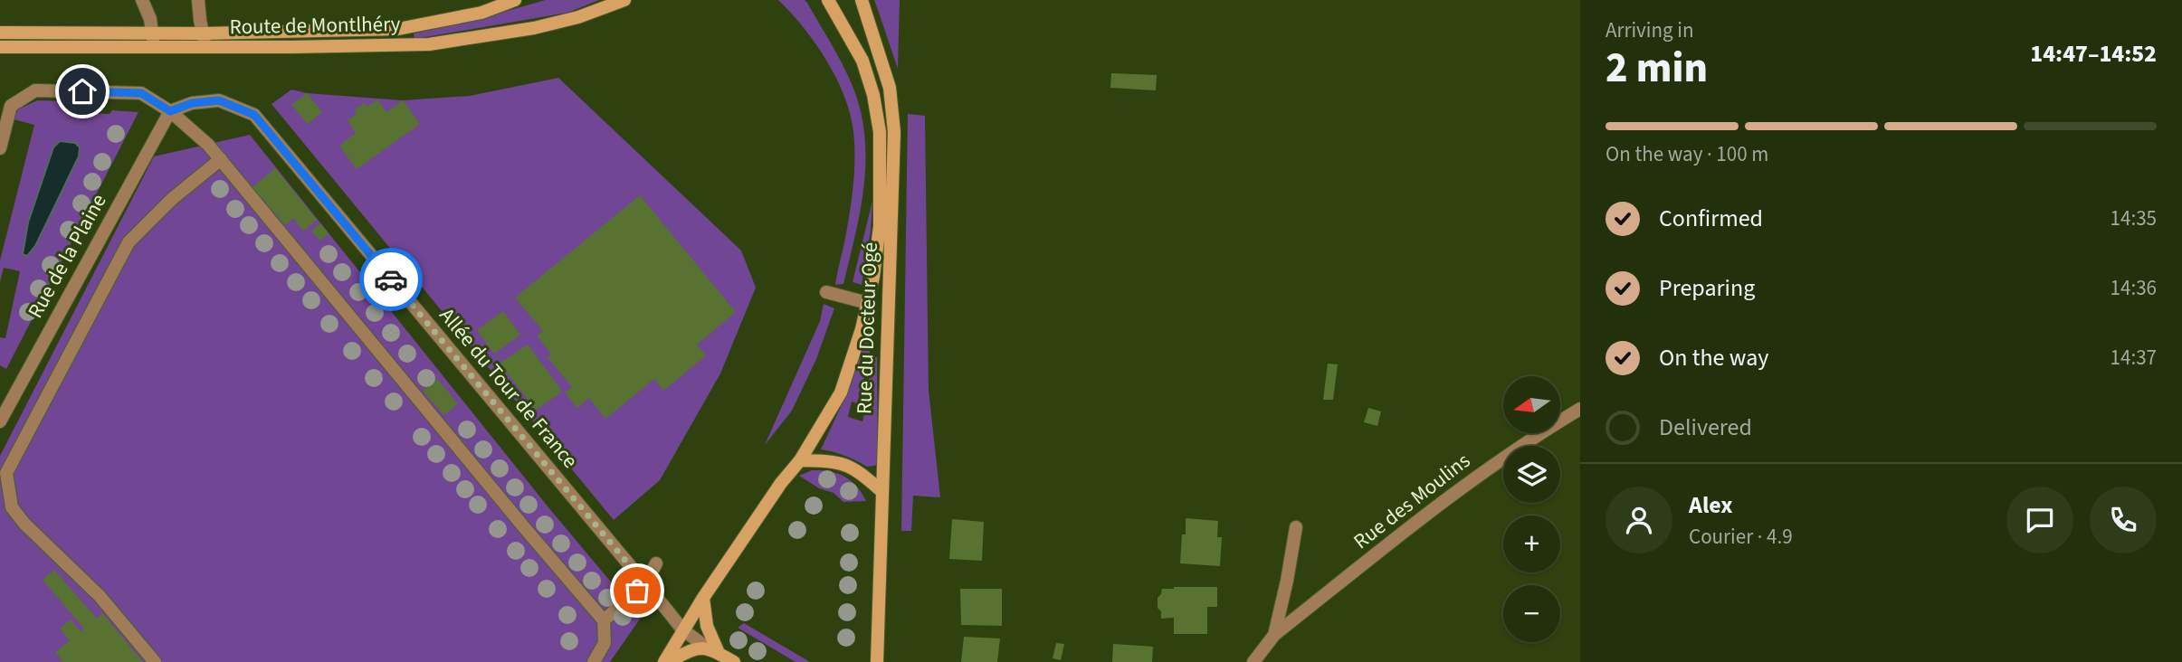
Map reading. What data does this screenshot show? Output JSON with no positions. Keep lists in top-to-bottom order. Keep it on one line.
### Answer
{"streets":{"main road":["Route de Montlhéry","Rue du Docteur Ogé"],"street":["Rue de la Plaine","Allée du Tour de France","Rue des Moulins"]},"crossings":[["Rue de la Plaine","Allée du Tour de France"],["Rue du Docteur Ogé","Allée du Tour de France"]],"north":"left","page":{"heading":["2 min","Arriving in","14:47–14:52"],"panel":["Alex","Courier · 4.9"],"bar":"On the way · 100 m","list":[["Confirmed","14:35"],["Preparing","14:36"],["On the way","14:37"],"Delivered"],"map_buttons":["+","−"]}}
